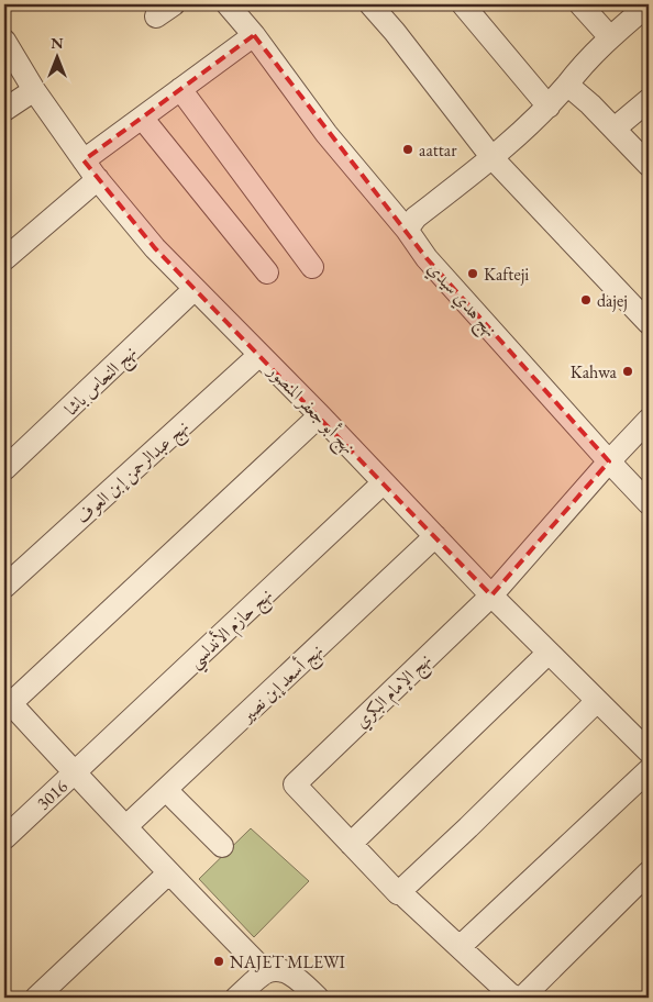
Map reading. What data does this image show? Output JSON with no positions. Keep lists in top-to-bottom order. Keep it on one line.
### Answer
{"streets":{"street":["نهج هدي سيدي","نهج النحاس باشا","نهج أبو جعفر المنصور","نهج عبدالرحمن إبن العوف","نهج حازم الأندلسي","نهج أسعد إبن نصير","نهج الإمام البكري","3016"]},"crossings":[["نهج هدي سيدي","نهج الإمام البكري"],["نهج النحاس باشا","نهج أبو جعفر المنصور"],["نهج أبو جعفر المنصور","نهج عبدالرحمن إبن العوف"],["نهج أبو جعفر المنصور","نهج حازم الأندلسي"],["نهج أبو جعفر المنصور","نهج أسعد إبن نصير"],["نهج أبو جعفر المنصور","نهج الإمام البكري"],["نهج حازم الأندلسي","3016"]],"places":["aattar","Kafteji","dajej","Kahwa","NAJET MLEWI"],"north":"top"}
